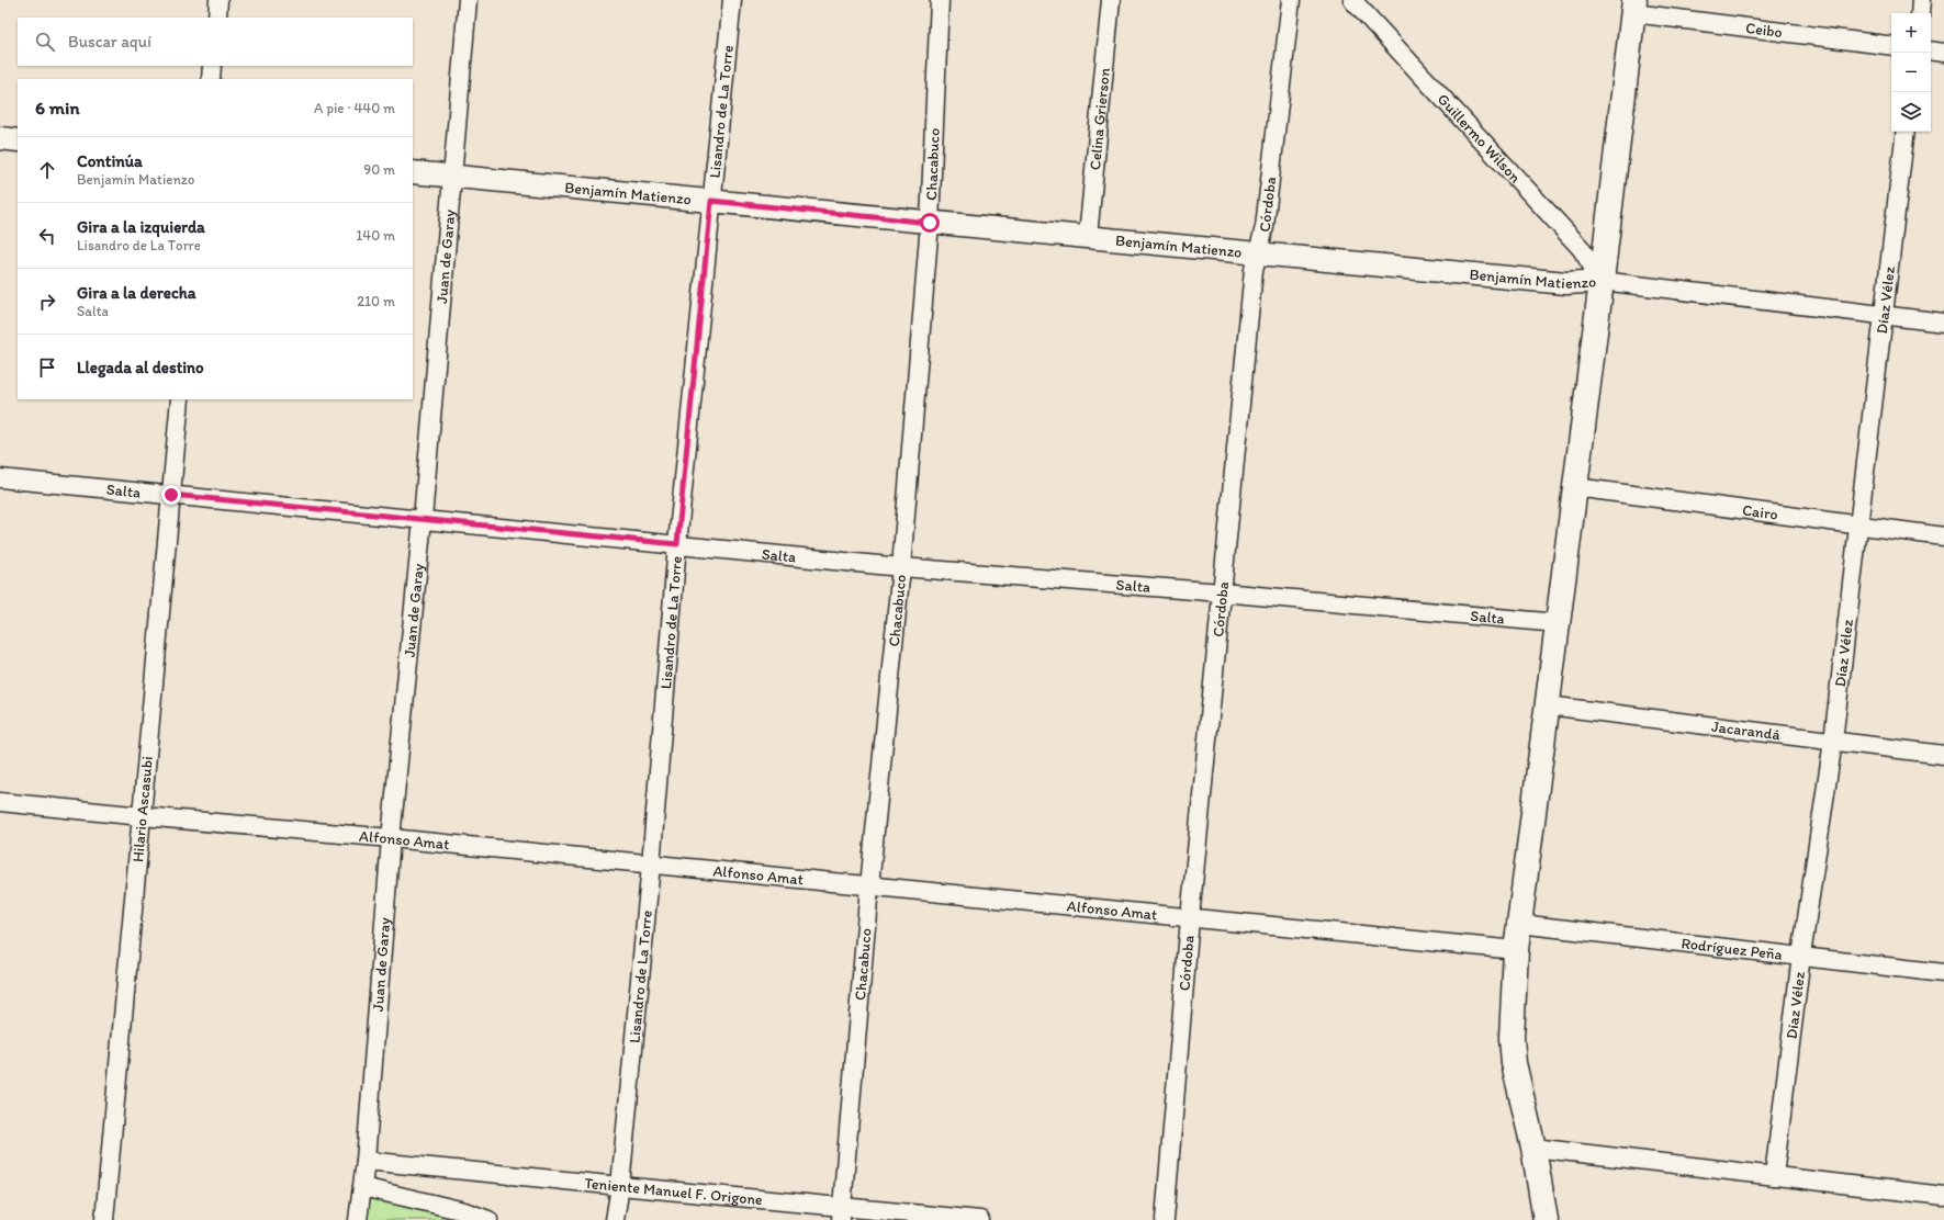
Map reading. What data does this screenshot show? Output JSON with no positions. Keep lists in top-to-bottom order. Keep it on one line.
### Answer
{"streets":{"street":["Ceibo","Lisandro de La Torre","Celina Grierson","Guillermo Wilson","Chacabuco","Benjamín Matienzo","Córdoba","Juan de Garay","Díaz Vélez","Salta","Cairo","Jacarandá","Hilario Ascasubi","Alfonso Amat","Rodríguez Peña","Teniente Manuel F. Origone"]},"crossings":[["Lisandro de La Torre","Benjamín Matienzo"],["Lisandro de La Torre","Salta"],["Lisandro de La Torre","Alfonso Amat"],["Lisandro de La Torre","Teniente Manuel F. Origone"],["Celina Grierson","Benjamín Matienzo"],["Guillermo Wilson","Benjamín Matienzo"],["Chacabuco","Benjamín Matienzo"],["Chacabuco","Salta"],["Chacabuco","Alfonso Amat"],["Chacabuco","Teniente Manuel F. Origone"],["Benjamín Matienzo","Córdoba"],["Benjamín Matienzo","Juan de Garay"],["Benjamín Matienzo","Díaz Vélez"],["Córdoba","Salta"],["Córdoba","Alfonso Amat"],["Juan de Garay","Salta"],["Juan de Garay","Alfonso Amat"],["Juan de Garay","Teniente Manuel F. Origone"],["Díaz Vélez","Cairo"],["Díaz Vélez","Jacarandá"],["Díaz Vélez","Rodríguez Peña"],["Salta","Hilario Ascasubi"],["Hilario Ascasubi","Alfonso Amat"]],"page":{"map_buttons":["+","−"],"search":"Buscar aquí","heading":["6 min","A pie · 440 m"],"list":[["Continúa","Benjamín Matienzo","90 m"],["Gira a la izquierda","Lisandro de La Torre","140 m"],["Gira a la derecha","Salta","210 m"],"Llegada al destino"]}}
